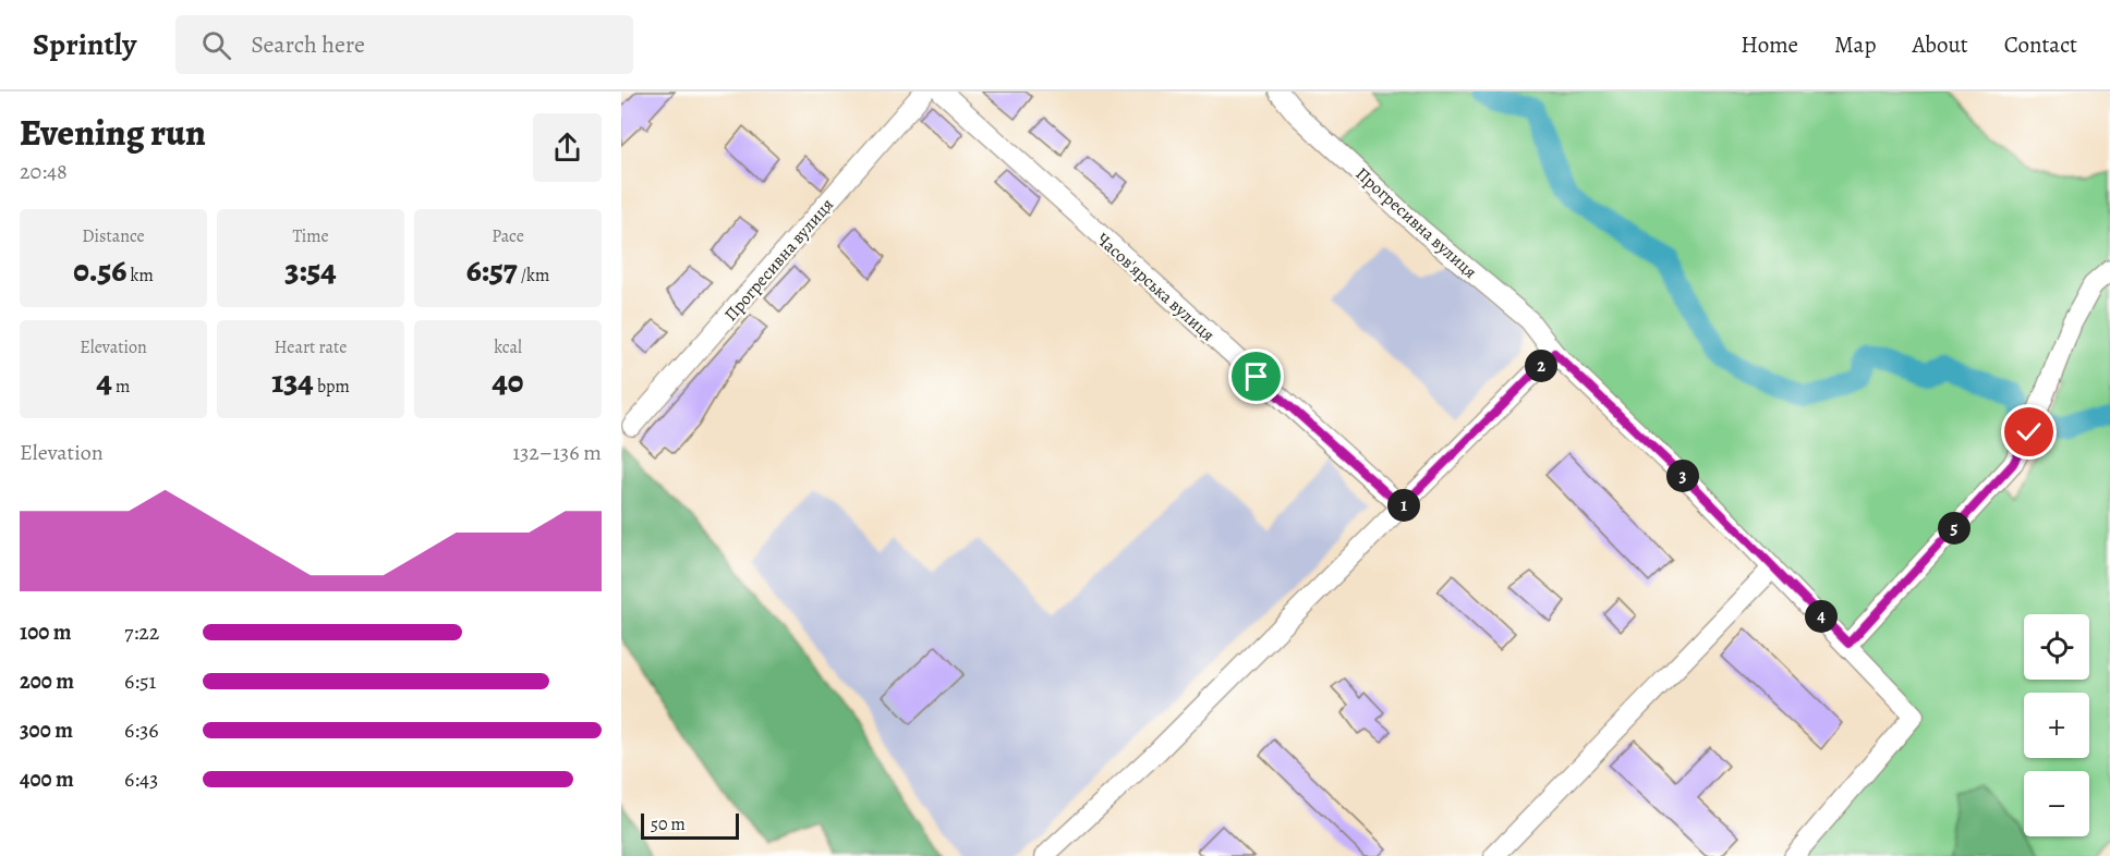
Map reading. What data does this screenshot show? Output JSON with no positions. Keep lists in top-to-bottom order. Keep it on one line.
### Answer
{"streets":{"street":["Прогресивна вулиця","Часов'ярська вулиця"]},"scale_bar":"50 m","page":{"header":"Sprintly","search":"Search here","nav":["Home","Map","About","Contact"],"heading":["Evening run","20:48"],"stats":[["Distance","0.56 km"],["Time","3:54"],["Pace","6:57 /km"],["Elevation","4 m"],["Heart rate","134 bpm"],["kcal","40"]],"pins":["2","3","1","5","4"],"chart":["Elevation","132–136 m"],"list":[{"name":"100 m","note":"7:22"},{"name":"200 m","note":"6:51"},{"name":"300 m","note":"6:36"},{"name":"400 m","note":"6:43"}],"map_buttons":["+","−"],"scale":"50 m"}}
